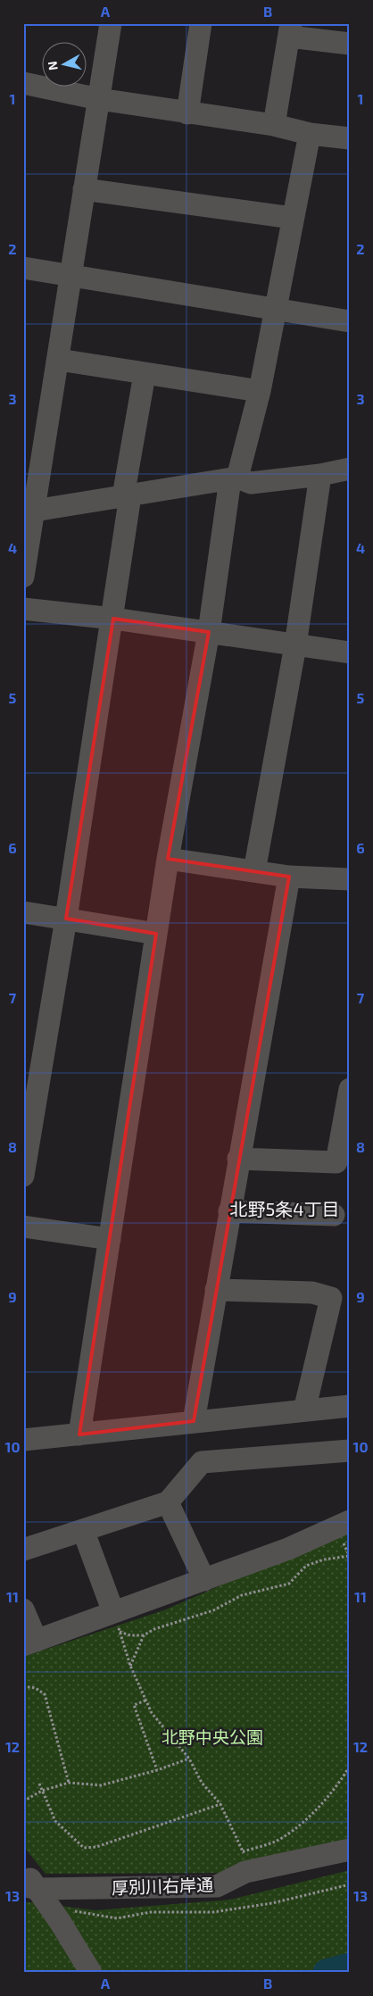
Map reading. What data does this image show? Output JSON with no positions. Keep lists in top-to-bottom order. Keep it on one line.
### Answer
{"streets":{"street":["厚別川右岸通"]},"districts":["北野5条4丁目"],"parks":["北野中央公園"],"north":"left","grid":{"columns":["A","B"],"rows":["1","2","3","4","5","6","7","8","9","10","11","12","13"]}}
